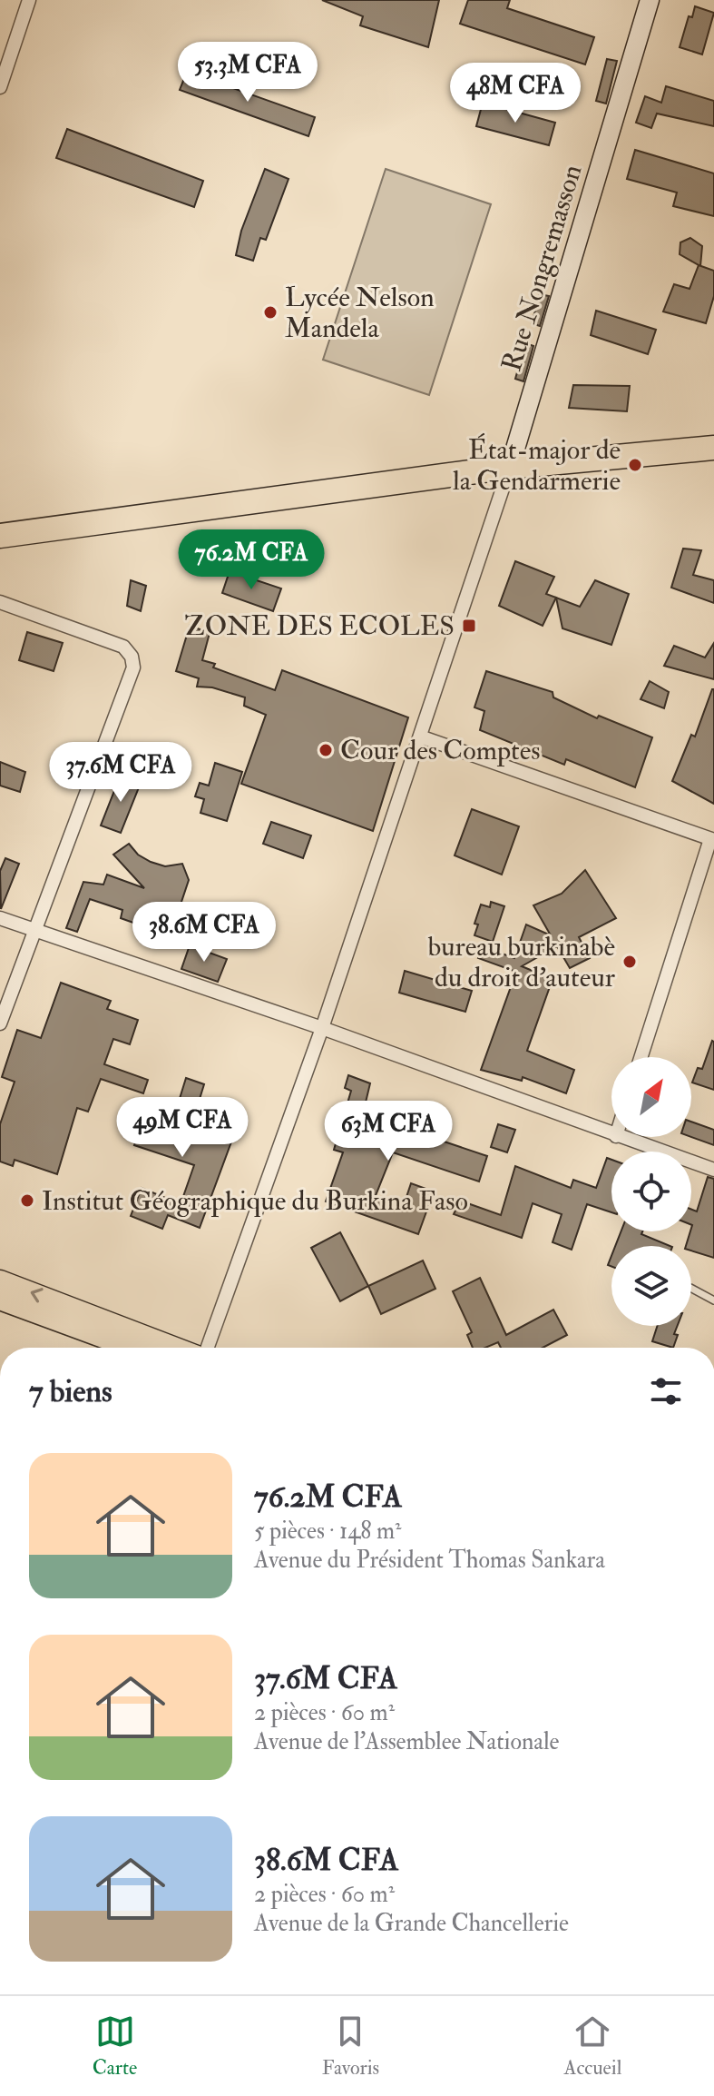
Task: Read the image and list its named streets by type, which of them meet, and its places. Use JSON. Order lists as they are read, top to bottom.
{
  "streets": {
    "street": ["Rue Nongremasson"]
  },
  "places": {
    "other": [
      "Lycée Nelson Mandela",
      "État-major de la Gendarmerie",
      "Cour des Comptes",
      "bureau burkinabè du droit d'auteur",
      "Institut Géographique du Burkina Faso"
    ],
    "transit": ["ZONE DES ECOLES"]
  },
  "north": "top right",
  "page": {
    "price": [
      "53.3M CFA",
      "48M CFA",
      "76.2M CFA",
      "37.6M CFA",
      "38.6M CFA",
      "49M CFA",
      "63M CFA"
    ],
    "heading": "7 biens",
    "list": [
      {
        "name": "76.2M CFA",
        "note": "5 pièces · 148 m² · Avenue du Président Thomas Sankara"
      },
      {
        "name": "37.6M CFA",
        "note": "2 pièces · 60 m² · Avenue de l'Assemblee Nationale"
      },
      {
        "name": "38.6M CFA",
        "note": "2 pièces · 60 m² · Avenue de la Grande Chancellerie"
      }
    ],
    "tabs": ["Carte", "Favoris", "Accueil"]
  }
}
